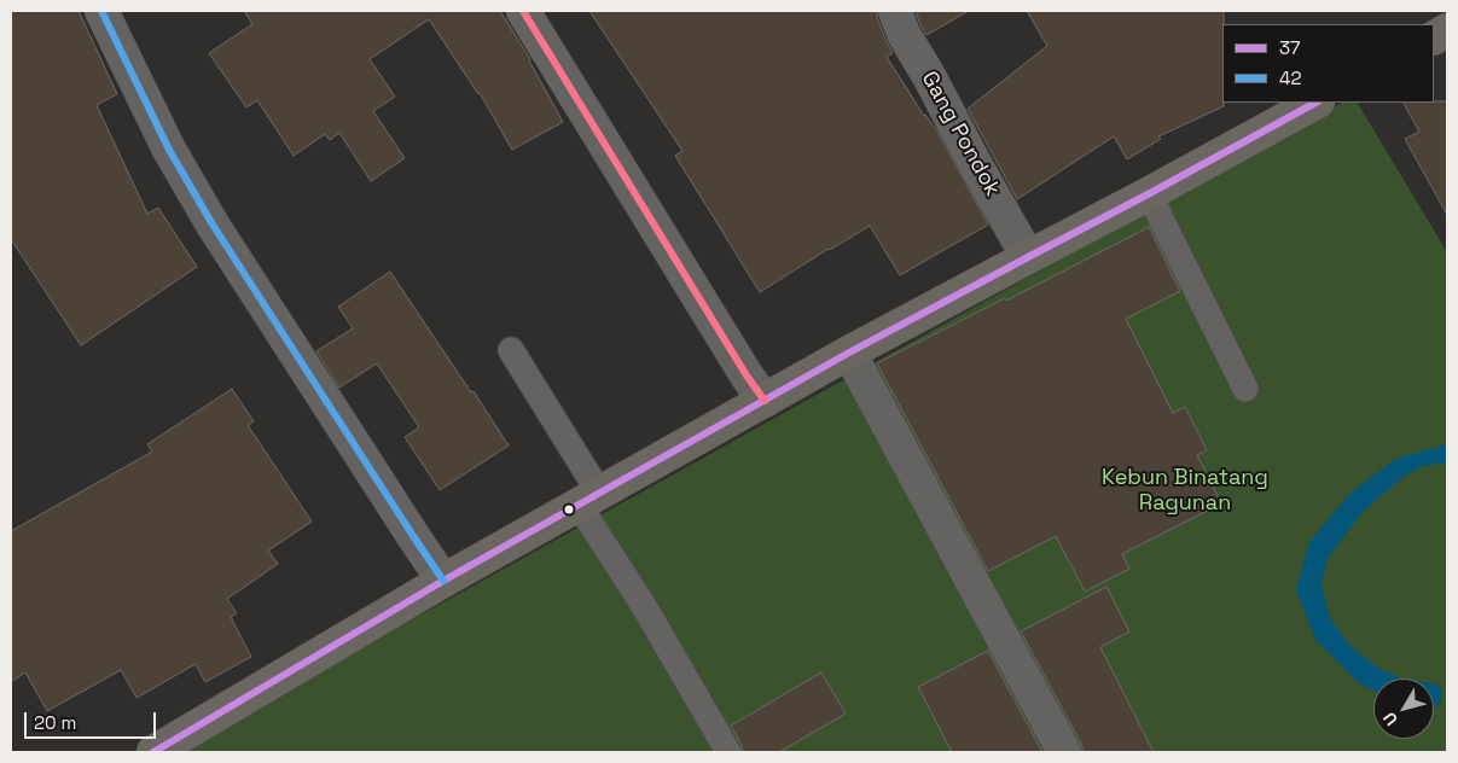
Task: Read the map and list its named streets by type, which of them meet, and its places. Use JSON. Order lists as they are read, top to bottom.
{
  "streets": {
    "street": ["Gang Pondok"]
  },
  "parks": ["Kebun Binatang Ragunan"],
  "lines": ["transit line 42", "transit line 37"],
  "legend": ["37", "42"],
  "scale_bar": "20 m",
  "north": "bottom left"
}
